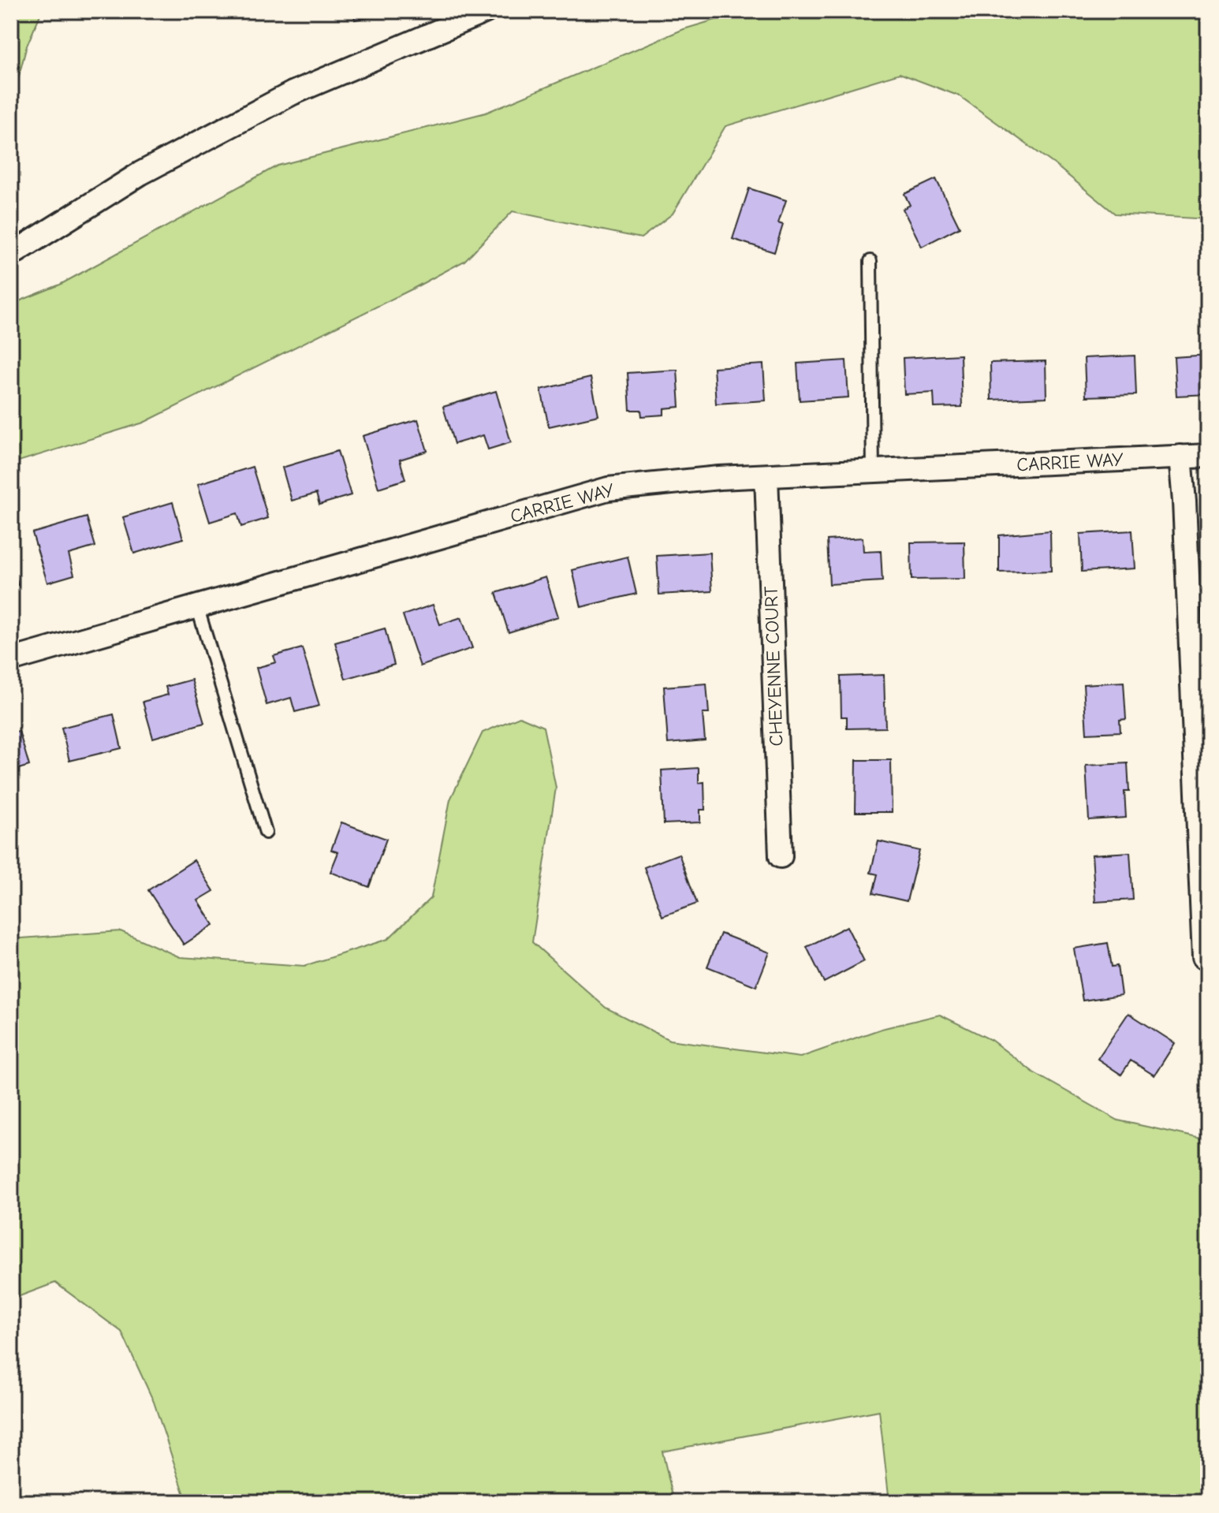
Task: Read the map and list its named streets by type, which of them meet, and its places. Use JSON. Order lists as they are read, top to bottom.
{
  "streets": {
    "street": ["CARRIE WAY", "CHEYENNE COURT"]
  },
  "crossings": [
    ["CARRIE WAY", "CHEYENNE COURT"]
  ]
}
